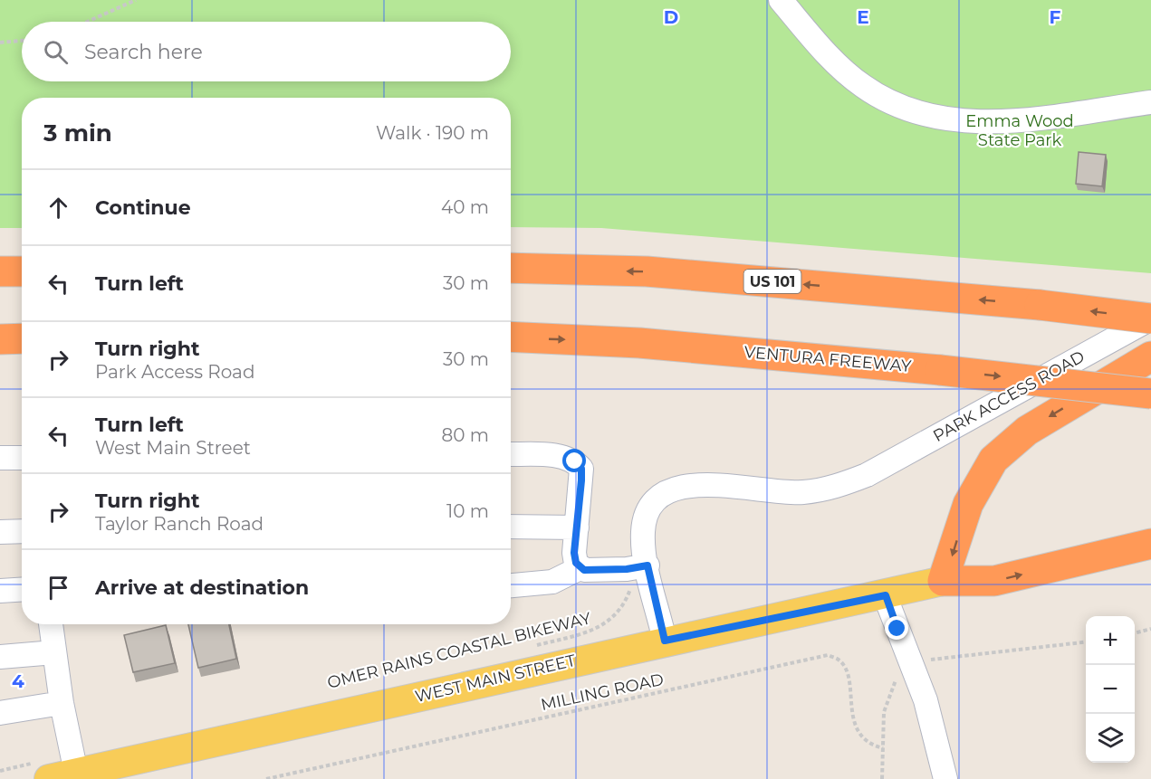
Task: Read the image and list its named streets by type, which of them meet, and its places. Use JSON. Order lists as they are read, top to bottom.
{
  "streets": {
    "highway": ["US 101", "VENTURA FREEWAY"],
    "main road": ["WEST MAIN STREET"],
    "street": ["PARK ACCESS ROAD"],
    "path": ["OMER RAINS COASTAL BIKEWAY", "MILLING ROAD"]
  },
  "crossings": [
    ["US 101", "PARK ACCESS ROAD"],
    ["PARK ACCESS ROAD", "OMER RAINS COASTAL BIKEWAY"],
    ["PARK ACCESS ROAD", "WEST MAIN STREET"]
  ],
  "parks": ["Emma Wood State Park"],
  "page": {
    "search": "Search here",
    "heading": ["3 min", "Walk · 190 m"],
    "list": [
      ["Continue", "40 m"],
      ["Turn left", "30 m"],
      ["Turn right", "Park Access Road", "30 m"],
      ["Turn left", "West Main Street", "80 m"],
      ["Turn right", "Taylor Ranch Road", "10 m"],
      "Arrive at destination"
    ],
    "map_buttons": ["+", "−"]
  },
  "grid": {
    "columns": ["D", "E", "F"],
    "rows": ["4"]
  }
}
